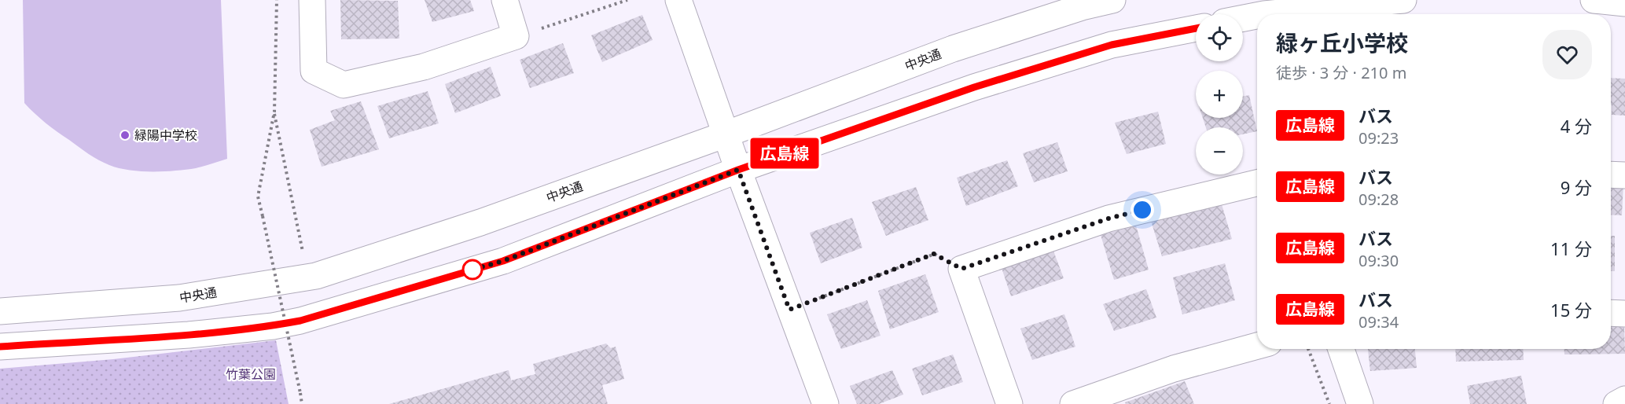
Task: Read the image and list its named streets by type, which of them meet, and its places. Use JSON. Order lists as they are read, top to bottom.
{
  "streets": {
    "street": ["中央通"]
  },
  "parks": ["竹葉公園"],
  "places": ["緑陽中学校"],
  "lines": ["bus line 広島線"],
  "page": {
    "on_map": "広島線",
    "map_buttons": ["+", "−"],
    "heading": ["緑ヶ丘小学校", "徒歩 · 3 分 · 210 m"],
    "list": [
      {
        "mark": "広島線",
        "name": "バス",
        "note": "09:23",
        "value": "4 分"
      },
      {
        "mark": "広島線",
        "name": "バス",
        "note": "09:28",
        "value": "9 分"
      },
      {
        "mark": "広島線",
        "name": "バス",
        "note": "09:30",
        "value": "11 分"
      },
      {
        "mark": "広島線",
        "name": "バス",
        "note": "09:34",
        "value": "15 分"
      }
    ]
  }
}
